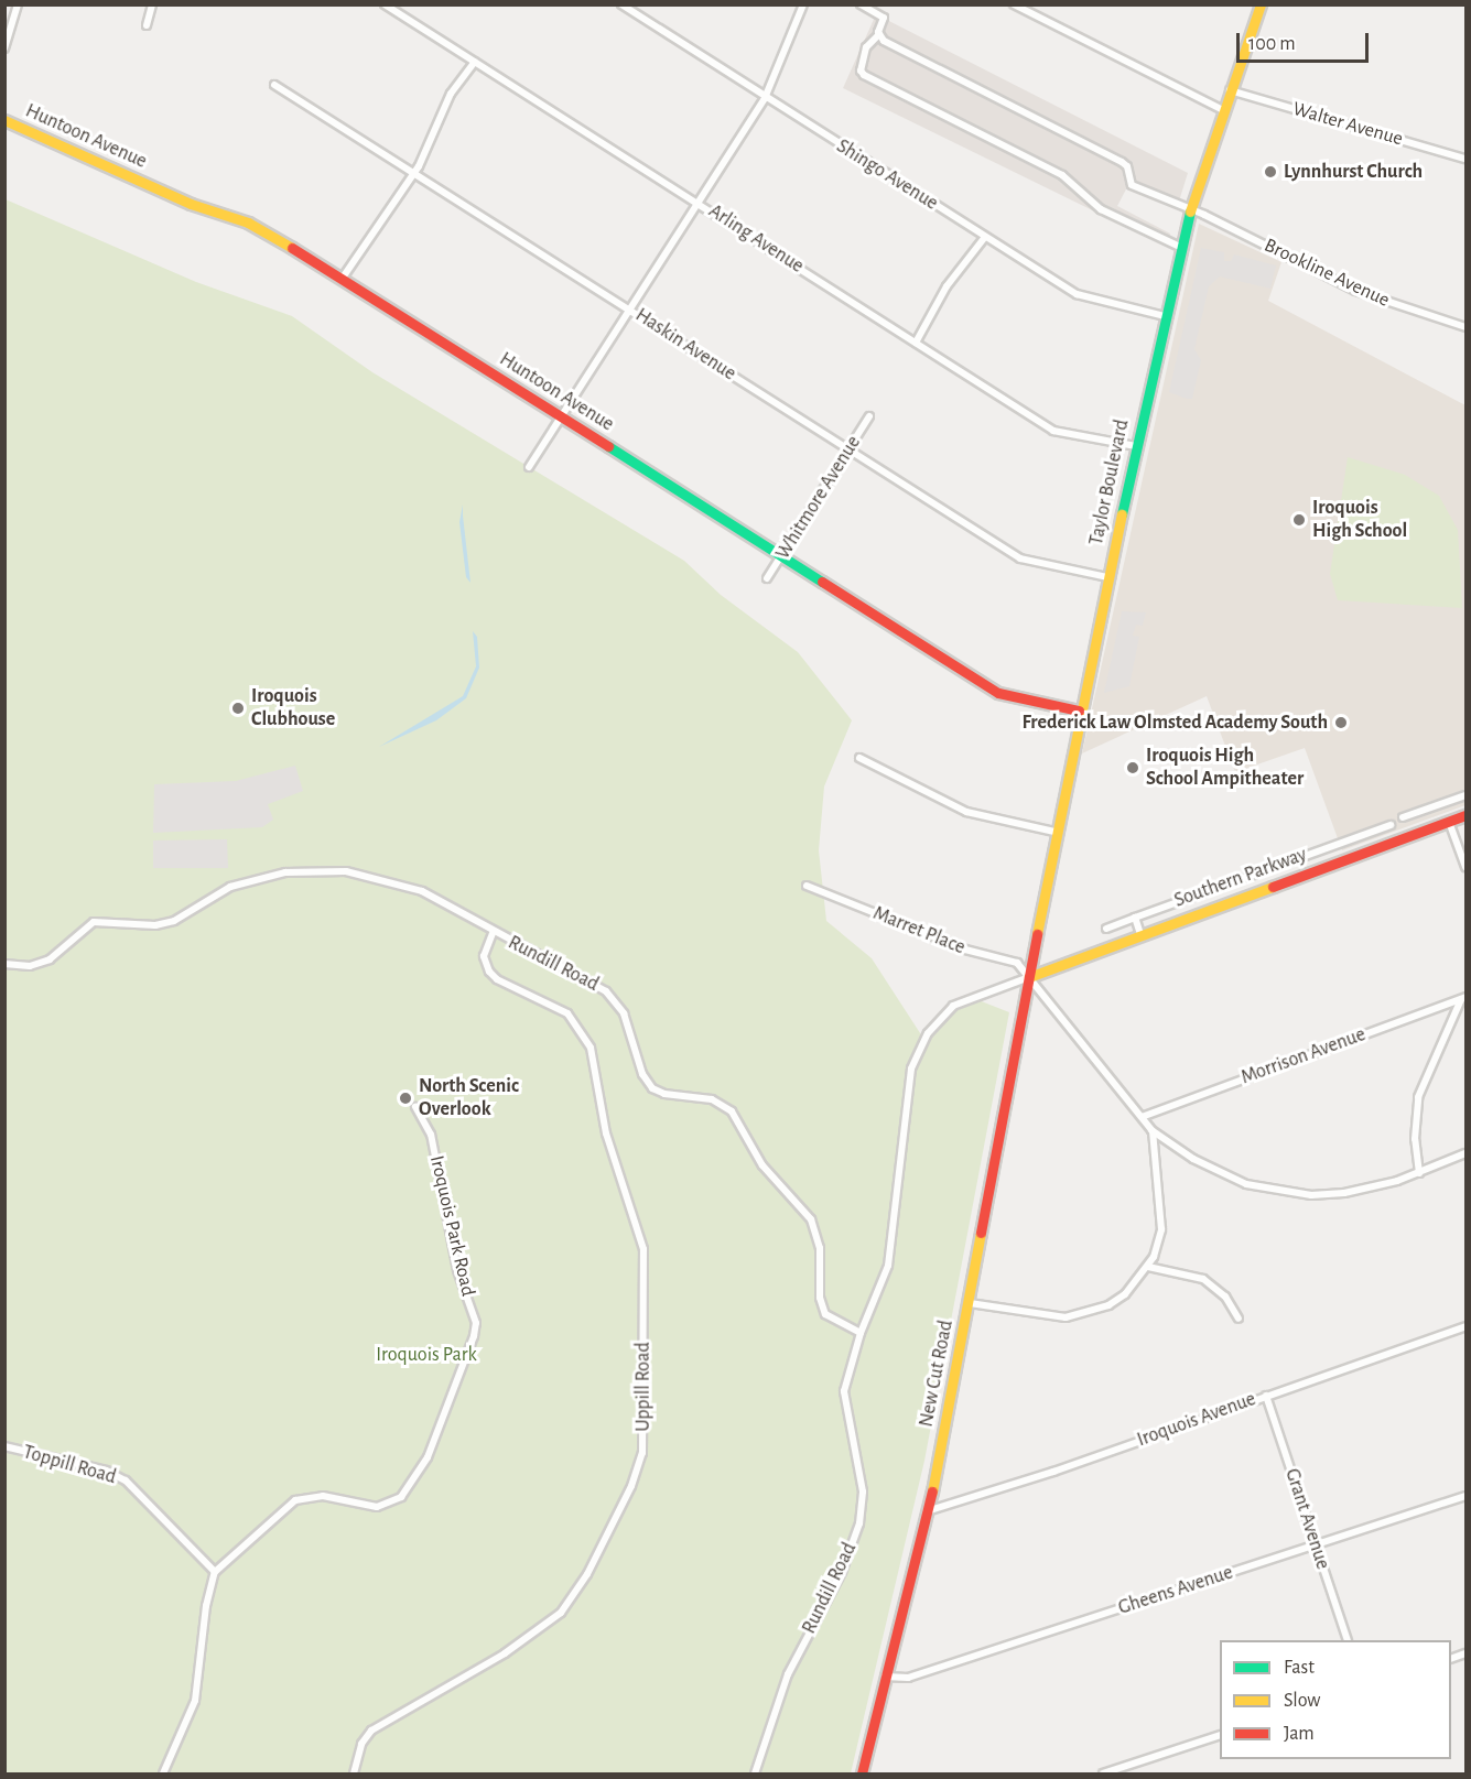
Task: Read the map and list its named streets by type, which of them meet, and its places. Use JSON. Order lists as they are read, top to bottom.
{
  "streets": {
    "main road": [
      "Huntoon Avenue",
      "Taylor Boulevard",
      "Southern Parkway",
      "New Cut Road"
    ],
    "street": [
      "Walter Avenue",
      "Shingo Avenue",
      "Arling Avenue",
      "Brookline Avenue",
      "Haskin Avenue",
      "Whitmore Avenue",
      "Marret Place",
      "Rundill Road",
      "Morrison Avenue",
      "Iroquois Park Road",
      "Uppill Road",
      "Iroquois Avenue",
      "Toppill Road",
      "Grant Avenue",
      "Gheens Avenue"
    ]
  },
  "crossings": [
    ["Walter Avenue", "Taylor Boulevard"],
    ["Huntoon Avenue", "Taylor Boulevard"],
    ["Huntoon Avenue", "Whitmore Avenue"],
    ["Shingo Avenue", "Taylor Boulevard"],
    ["Arling Avenue", "Taylor Boulevard"],
    ["Brookline Avenue", "Taylor Boulevard"],
    ["Haskin Avenue", "Taylor Boulevard"],
    ["Haskin Avenue", "Whitmore Avenue"],
    ["Taylor Boulevard", "Southern Parkway"],
    ["Taylor Boulevard", "Marret Place"],
    ["Taylor Boulevard", "New Cut Road"],
    ["Southern Parkway", "Marret Place"],
    ["Southern Parkway", "New Cut Road"],
    ["Marret Place", "New Cut Road"],
    ["Rundill Road", "Uppill Road"],
    ["Iroquois Park Road", "Toppill Road"],
    ["New Cut Road", "Iroquois Avenue"],
    ["New Cut Road", "Gheens Avenue"],
    ["Iroquois Avenue", "Grant Avenue"],
    ["Grant Avenue", "Gheens Avenue"]
  ],
  "parks": ["Iroquois Park"],
  "places": [
    "Lynnhurst Church",
    "Iroquois High School",
    "Iroquois Clubhouse",
    "Frederick Law Olmsted Academy South",
    "Iroquois High School Ampitheater",
    "North Scenic Overlook"
  ],
  "legend": ["Fast", "Slow", "Jam"],
  "scale_bar": "100 m"
}
